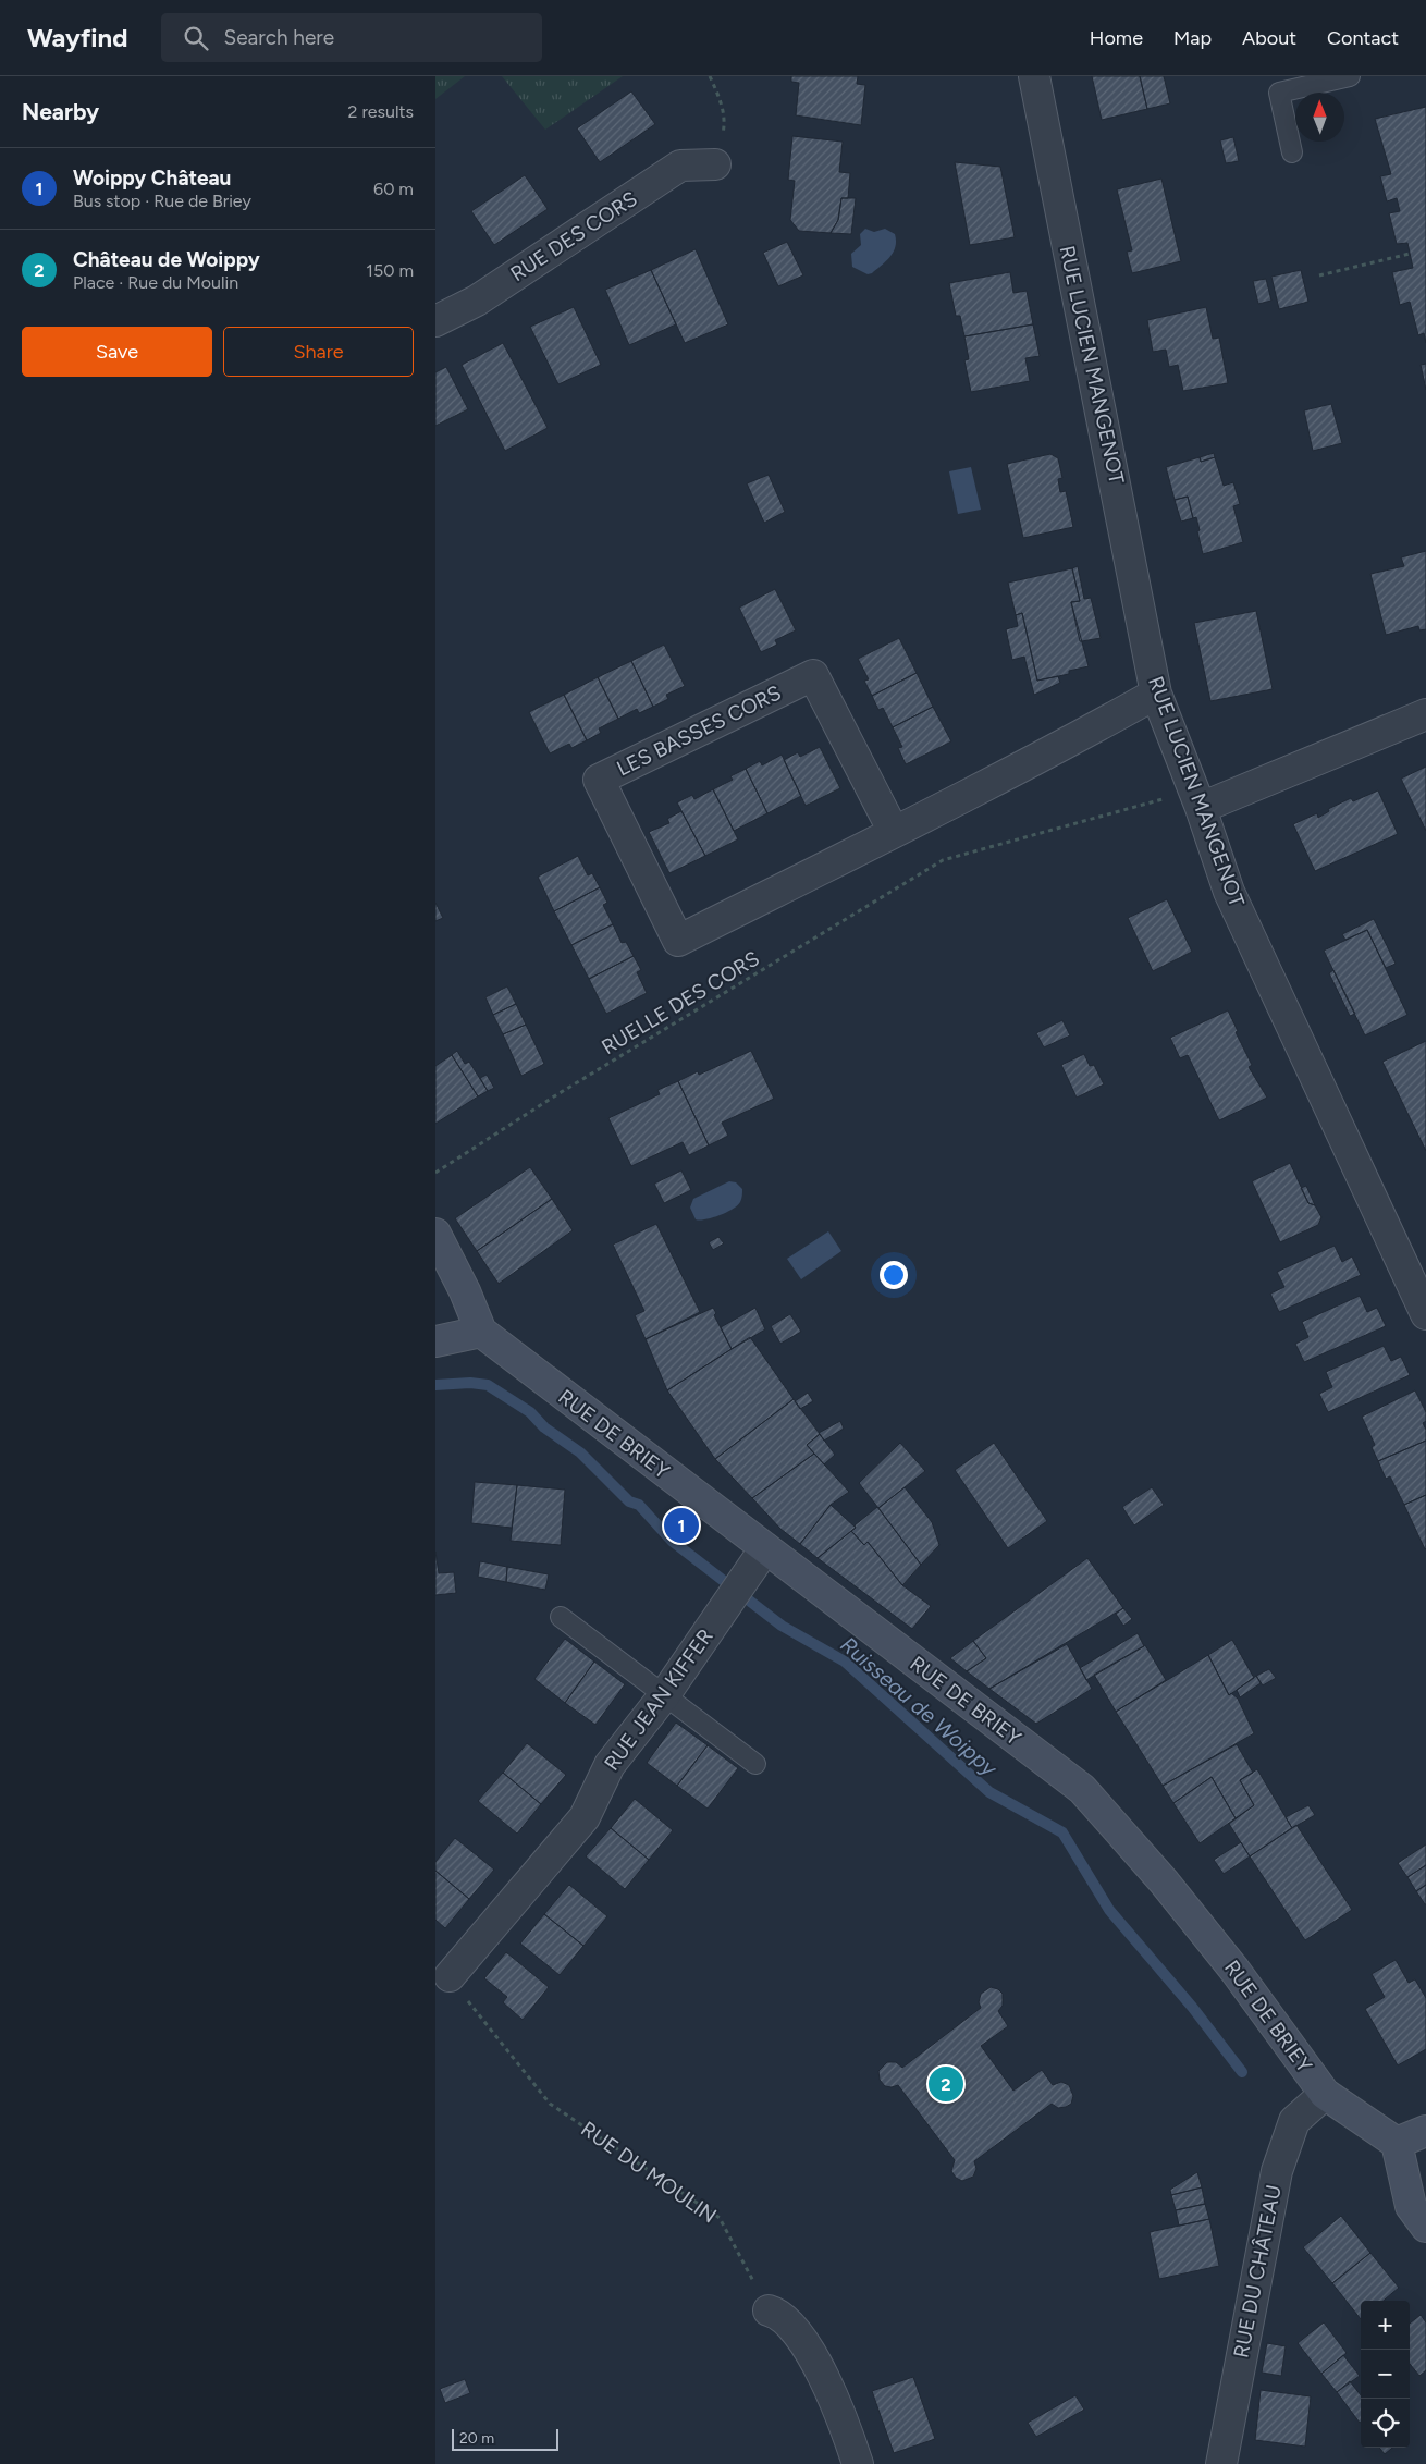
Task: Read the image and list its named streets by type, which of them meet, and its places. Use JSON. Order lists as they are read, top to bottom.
{
  "streets": {
    "street": [
      "RUE DES CORS",
      "RUE LUCIEN MANGENOT",
      "LES BASSES CORS",
      "RUE DE BRIEY",
      "RUE JEAN KIFFER",
      "RUE DU CHÂTEAU"
    ],
    "path": ["RUELLE DES CORS", "RUE DU MOULIN"]
  },
  "crossings": [
    ["RUE LUCIEN MANGENOT", "LES BASSES CORS"],
    ["RUE LUCIEN MANGENOT", "RUELLE DES CORS"],
    ["RUE DE BRIEY", "RUE JEAN KIFFER"],
    ["RUE DE BRIEY", "RUE DU CHÂTEAU"],
    ["RUE JEAN KIFFER", "RUE DU MOULIN"]
  ],
  "water": ["Ruisseau de Woippy"],
  "scale_bar": "20 m",
  "north": "top",
  "page": {
    "header": "Wayfind",
    "search": "Search here",
    "nav": [
      "Home",
      "Map",
      "About",
      "Contact"
    ],
    "heading": ["Nearby", "2 results"],
    "list": [
      {
        "mark": "1",
        "name": "Woippy Château",
        "note": "Bus stop · Rue de Briey",
        "value": "60 m"
      },
      {
        "mark": "2",
        "name": "Château de Woippy",
        "note": "Place · Rue du Moulin",
        "value": "150 m"
      }
    ],
    "buttons": ["Save", "Share"],
    "pins": ["1", "2"],
    "map_buttons": ["+", "−"],
    "scale": "20 m"
  }
}
